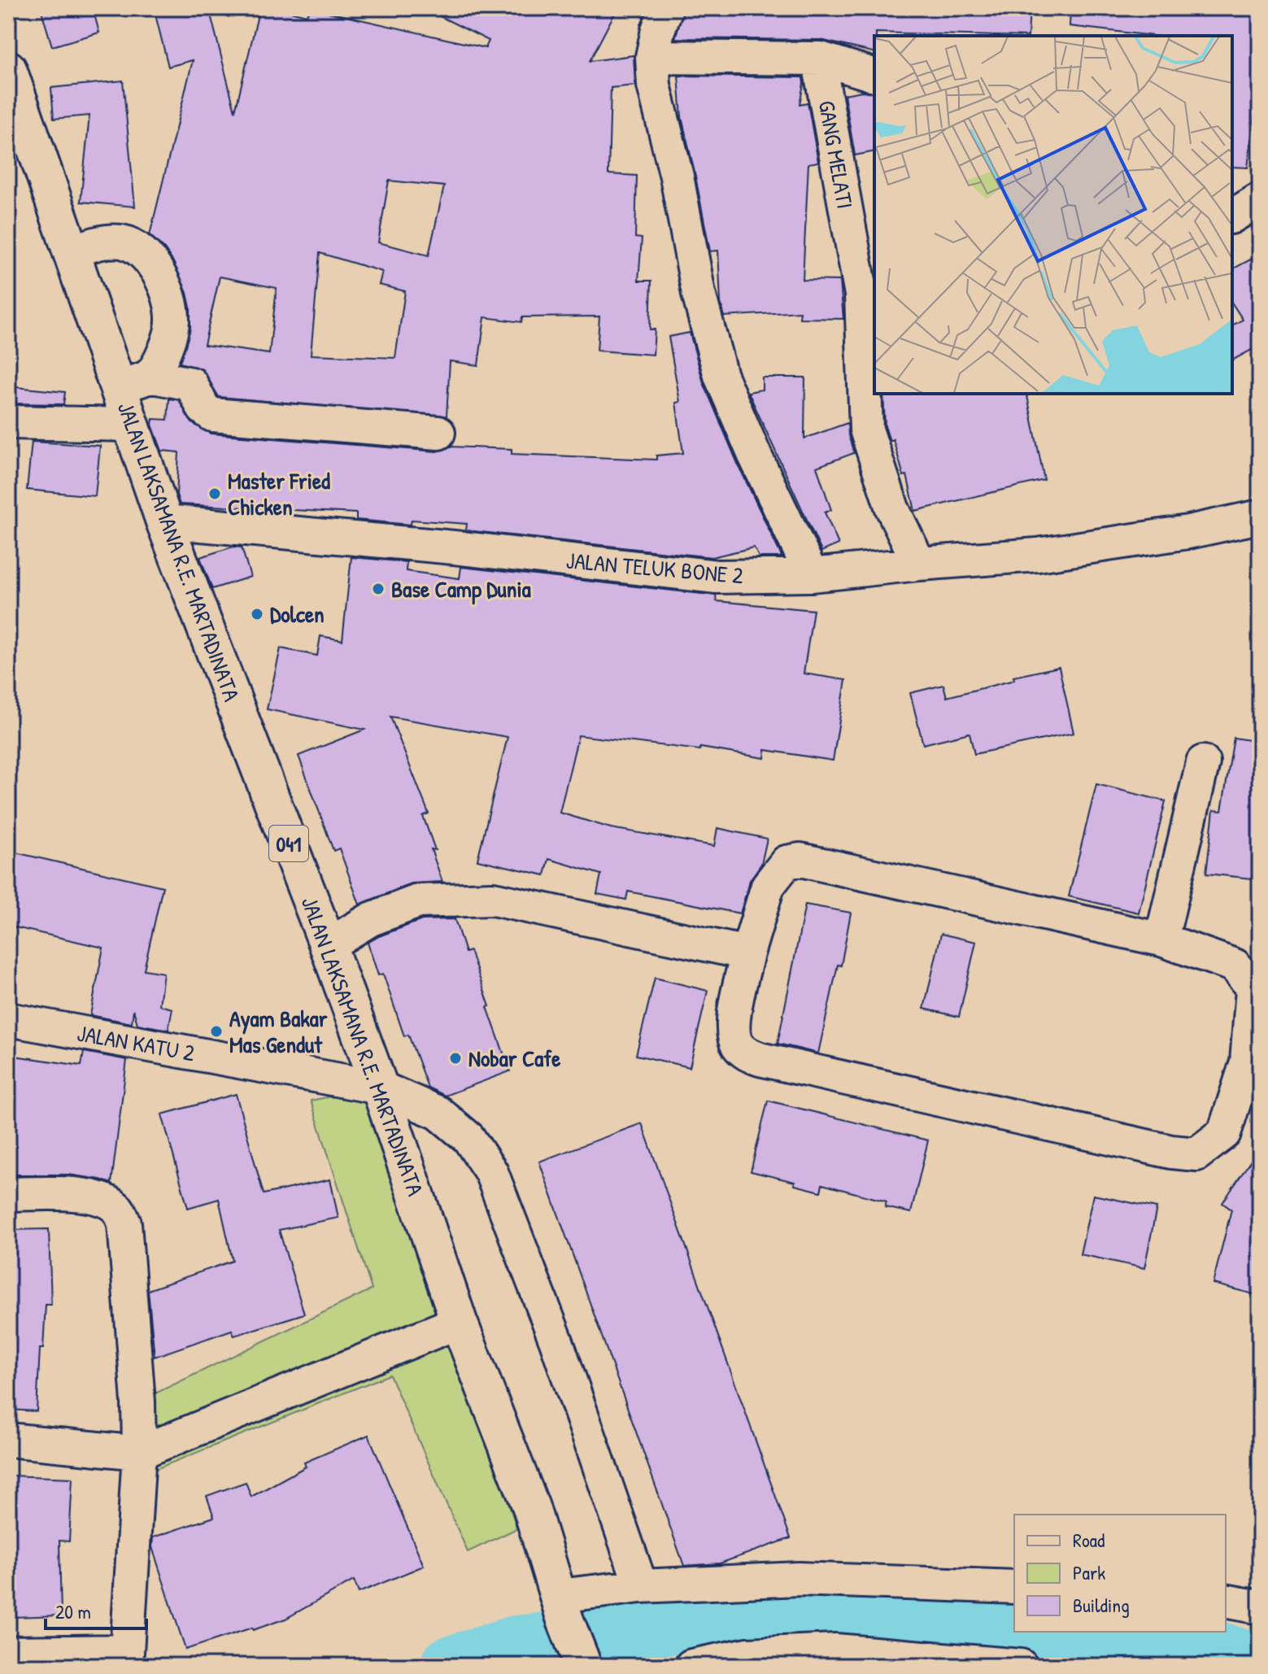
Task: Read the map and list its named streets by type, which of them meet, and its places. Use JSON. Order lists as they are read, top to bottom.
{
  "streets": {
    "main road": ["JALAN LAKSAMANA R.E. MARTADINATA", "041"],
    "street": ["GANG MELATI", "JALAN TELUK BONE 2", "JALAN KATU 2"]
  },
  "crossings": [
    ["GANG MELATI", "JALAN TELUK BONE 2"],
    ["JALAN LAKSAMANA R.E. MARTADINATA", "JALAN TELUK BONE 2"],
    ["JALAN LAKSAMANA R.E. MARTADINATA", "JALAN KATU 2"]
  ],
  "places": [
    "Master Fried Chicken",
    "Base Camp Dunia",
    "Dolcen",
    "Ayam Bakar Mas Gendut",
    "Nobar Cafe"
  ],
  "legend": ["Road", "Park", "Building"],
  "scale_bar": "20 m"
}
